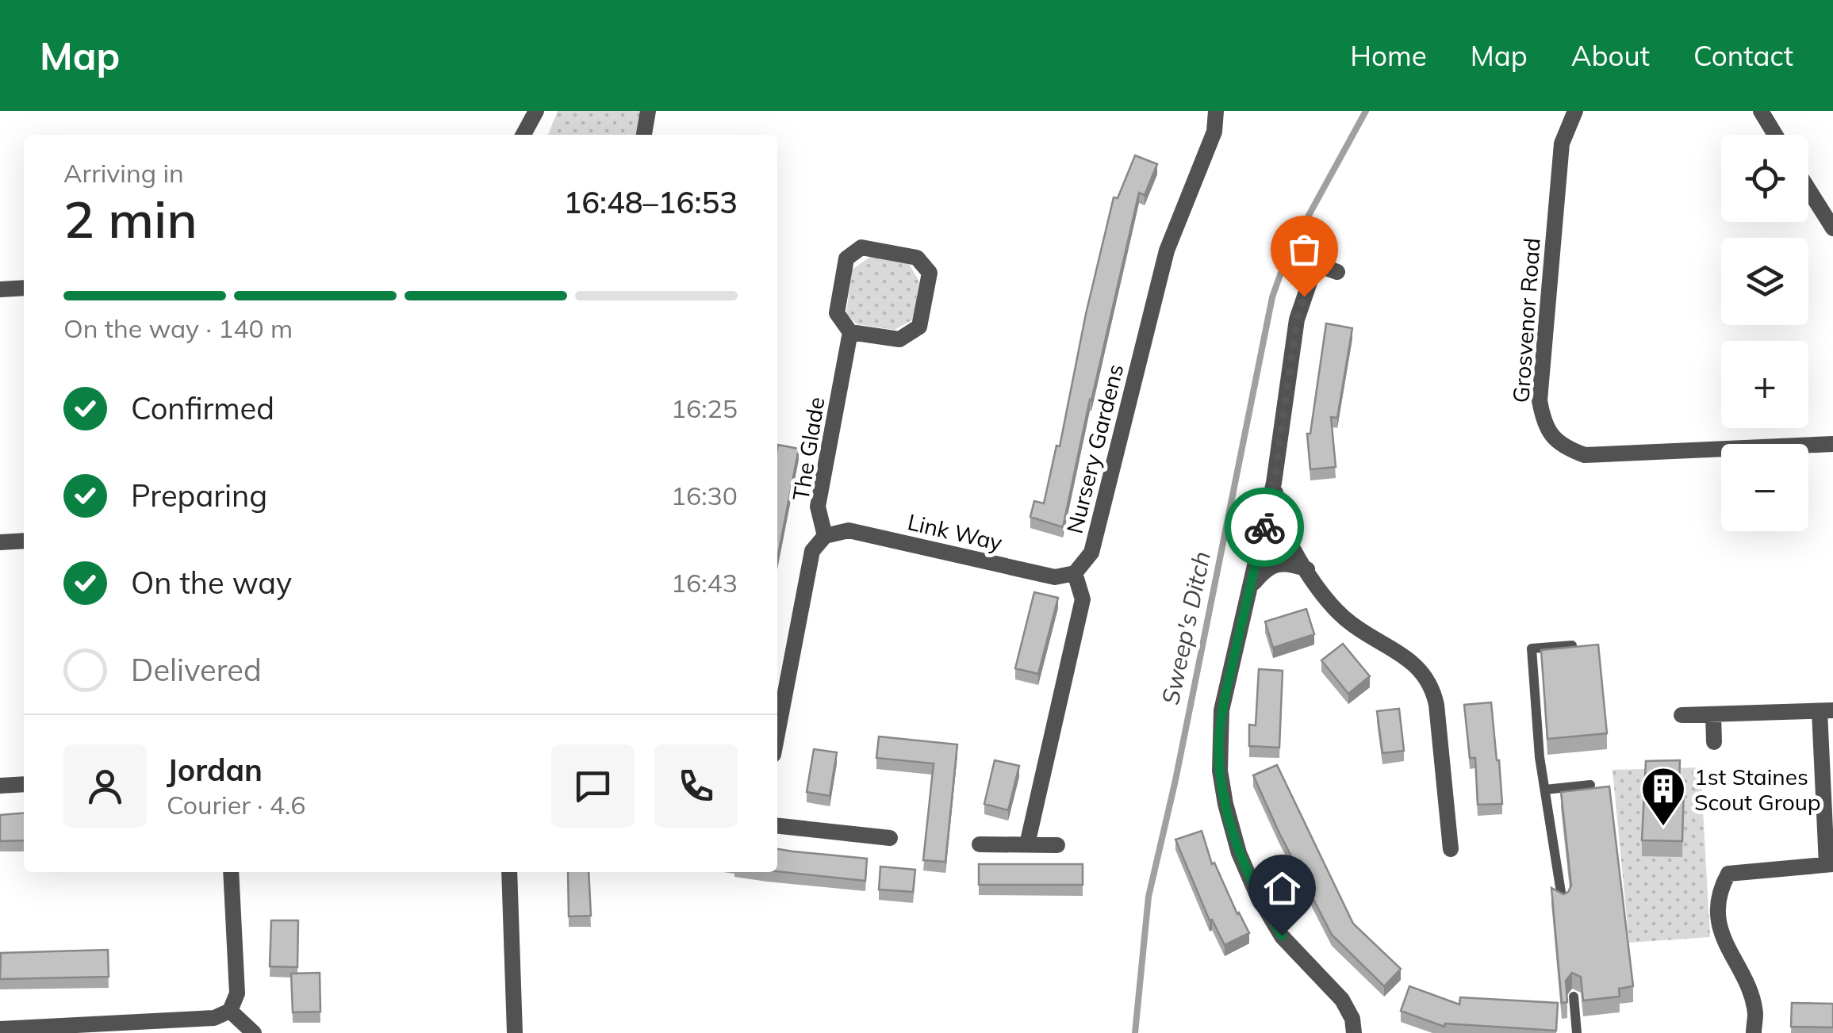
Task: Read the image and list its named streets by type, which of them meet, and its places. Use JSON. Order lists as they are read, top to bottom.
{
  "streets": {
    "street": [
      "Grosvenor Road",
      "The Glade",
      "Nursery Gardens",
      "Link Way"
    ]
  },
  "crossings": [
    ["The Glade", "Link Way"],
    ["Nursery Gardens", "Link Way"]
  ],
  "water": ["Sweep's Ditch"],
  "places": {
    "building": ["1st Staines Scout Group"]
  },
  "page": {
    "header": "Map",
    "nav": [
      "Home",
      "Map",
      "About",
      "Contact"
    ],
    "map_buttons": ["+", "−"],
    "heading": ["2 min", "Arriving in", "16:48–16:53"],
    "panel": ["Jordan", "Courier · 4.6"],
    "bar": "On the way · 140 m",
    "list": [
      ["Confirmed", "16:25"],
      ["Preparing", "16:30"],
      ["On the way", "16:43"],
      "Delivered"
    ]
  }
}
